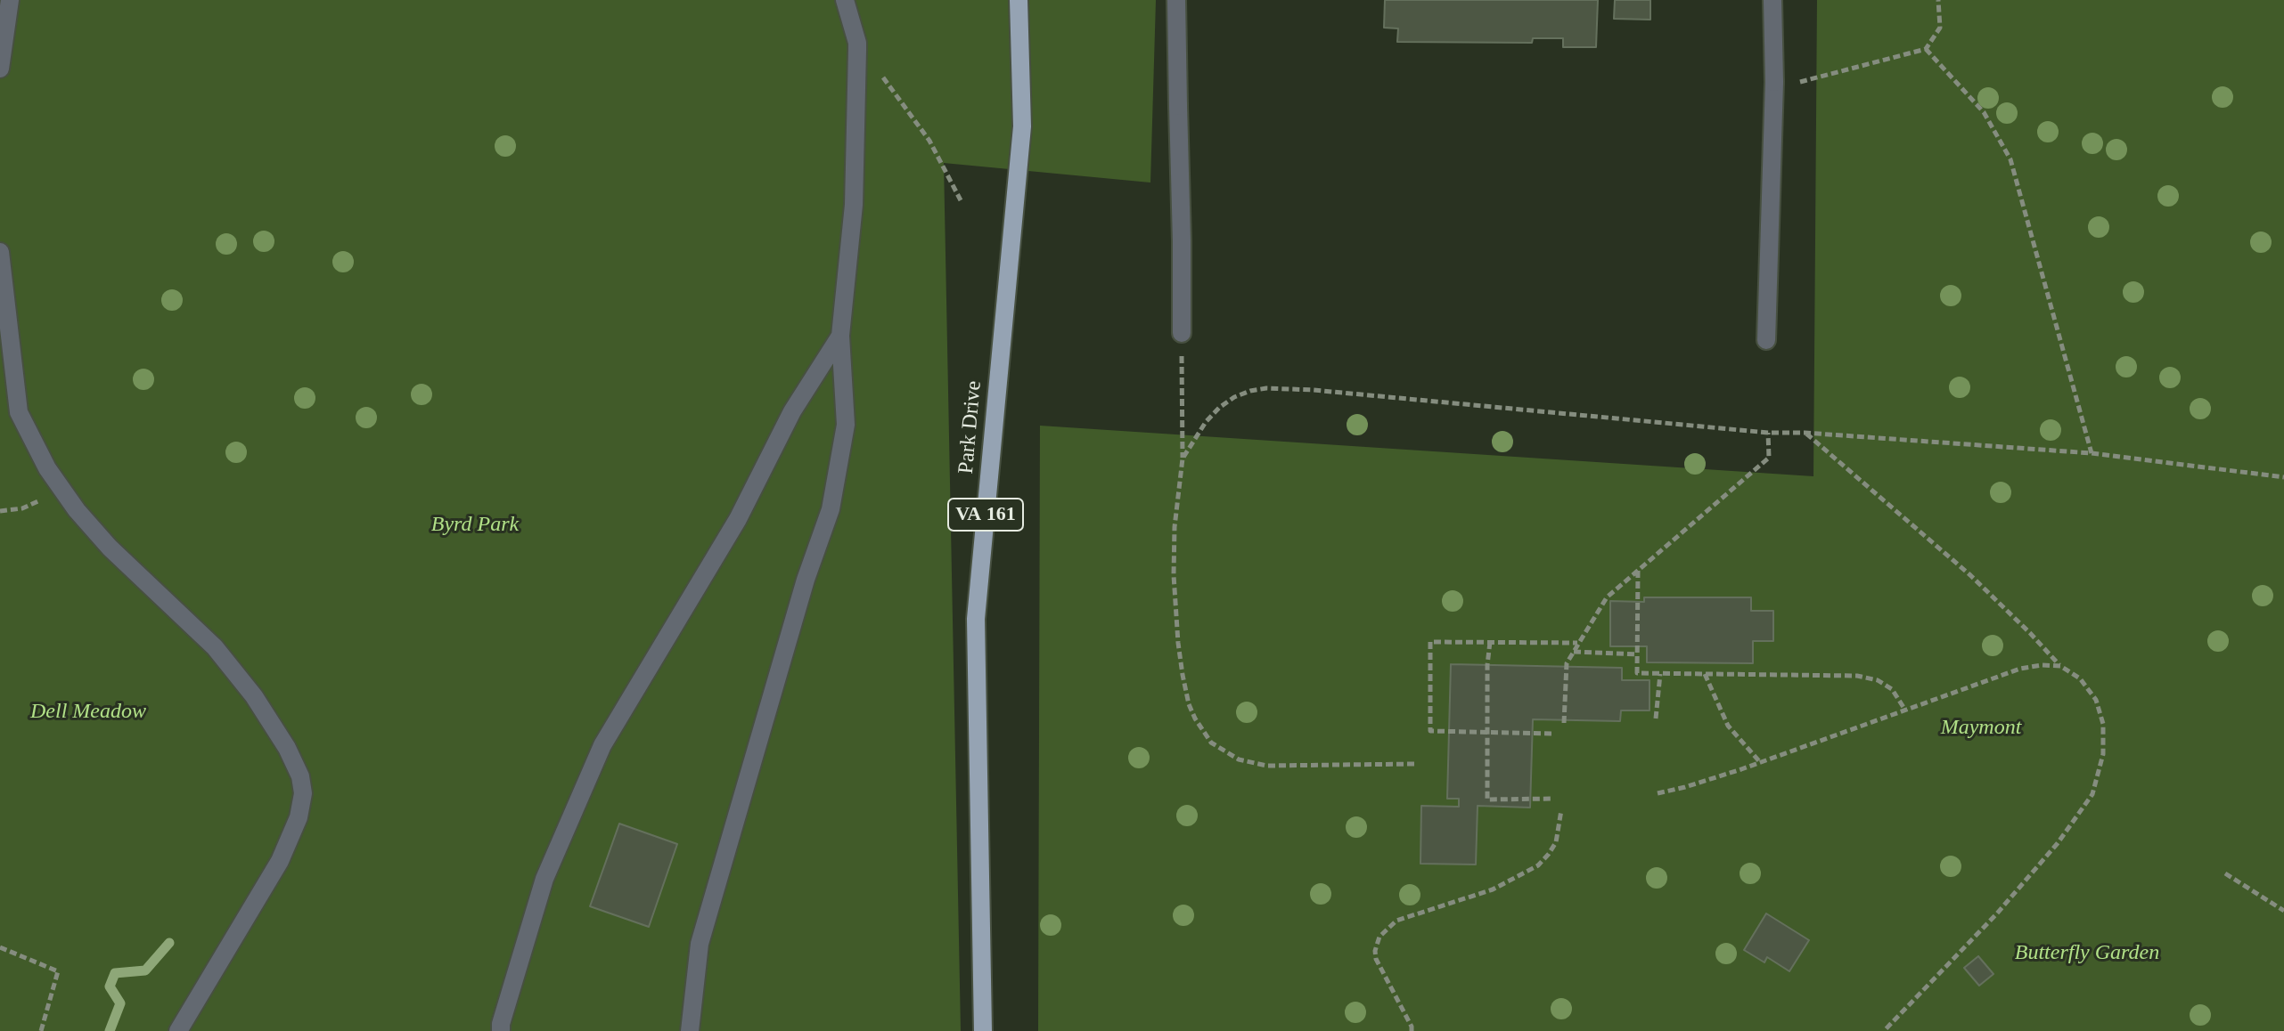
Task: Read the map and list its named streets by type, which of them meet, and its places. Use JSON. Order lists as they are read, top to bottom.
{
  "streets": {
    "main road": ["Park Drive", "VA 161"]
  },
  "parks": [
    "Byrd Park",
    "Dell Meadow",
    "Maymont",
    "Butterfly Garden"
  ]
}
